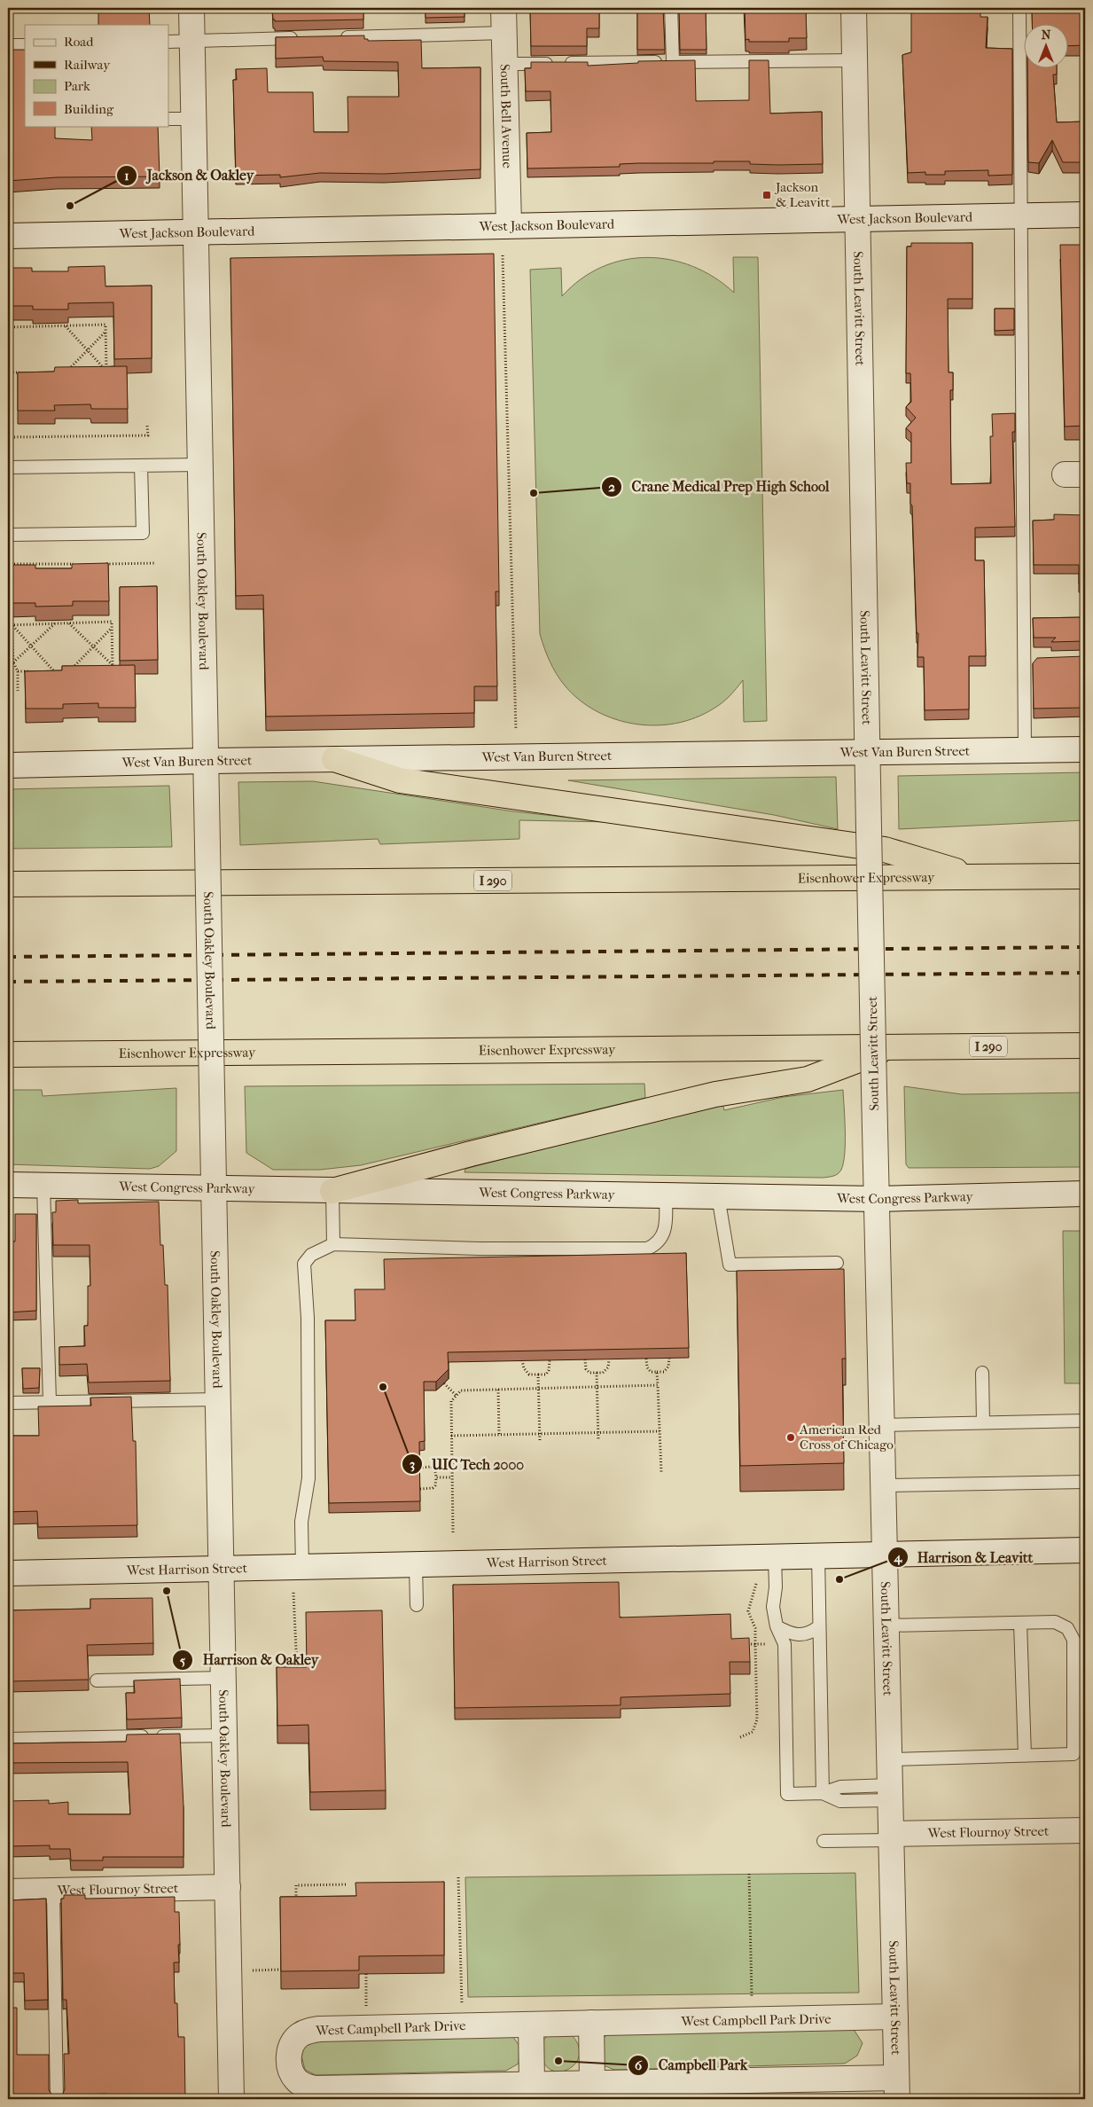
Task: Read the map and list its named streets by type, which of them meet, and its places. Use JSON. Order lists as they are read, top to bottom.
{
  "streets": {
    "highway": ["Eisenhower Expressway", "I 290"],
    "street": [
      "South Bell Avenue",
      "West Jackson Boulevard",
      "South Leavitt Street",
      "South Oakley Boulevard",
      "West Van Buren Street",
      "West Congress Parkway",
      "West Harrison Street",
      "West Flournoy Street",
      "West Campbell Park Drive"
    ]
  },
  "crossings": [
    ["South Bell Avenue", "West Jackson Boulevard"],
    ["West Jackson Boulevard", "South Leavitt Street"],
    ["West Jackson Boulevard", "South Oakley Boulevard"],
    ["South Leavitt Street", "West Van Buren Street"],
    ["South Leavitt Street", "West Congress Parkway"],
    ["South Leavitt Street", "West Harrison Street"],
    ["South Leavitt Street", "West Flournoy Street"],
    ["South Leavitt Street", "West Campbell Park Drive"],
    ["South Oakley Boulevard", "West Van Buren Street"],
    ["South Oakley Boulevard", "West Congress Parkway"],
    ["South Oakley Boulevard", "West Harrison Street"],
    ["South Oakley Boulevard", "West Flournoy Street"]
  ],
  "places": {
    "transit": ["Jackson & Leavitt"],
    "other": [
      "Jackson & Oakley",
      "Crane Medical Prep High School",
      "UIC Tech 2000",
      "American Red Cross of Chicago",
      "Harrison & Leavitt",
      "Harrison & Oakley",
      "Campbell Park"
    ]
  },
  "legend": [
    "Road",
    "Railway",
    "Park",
    "Building"
  ],
  "north": "top"
}
